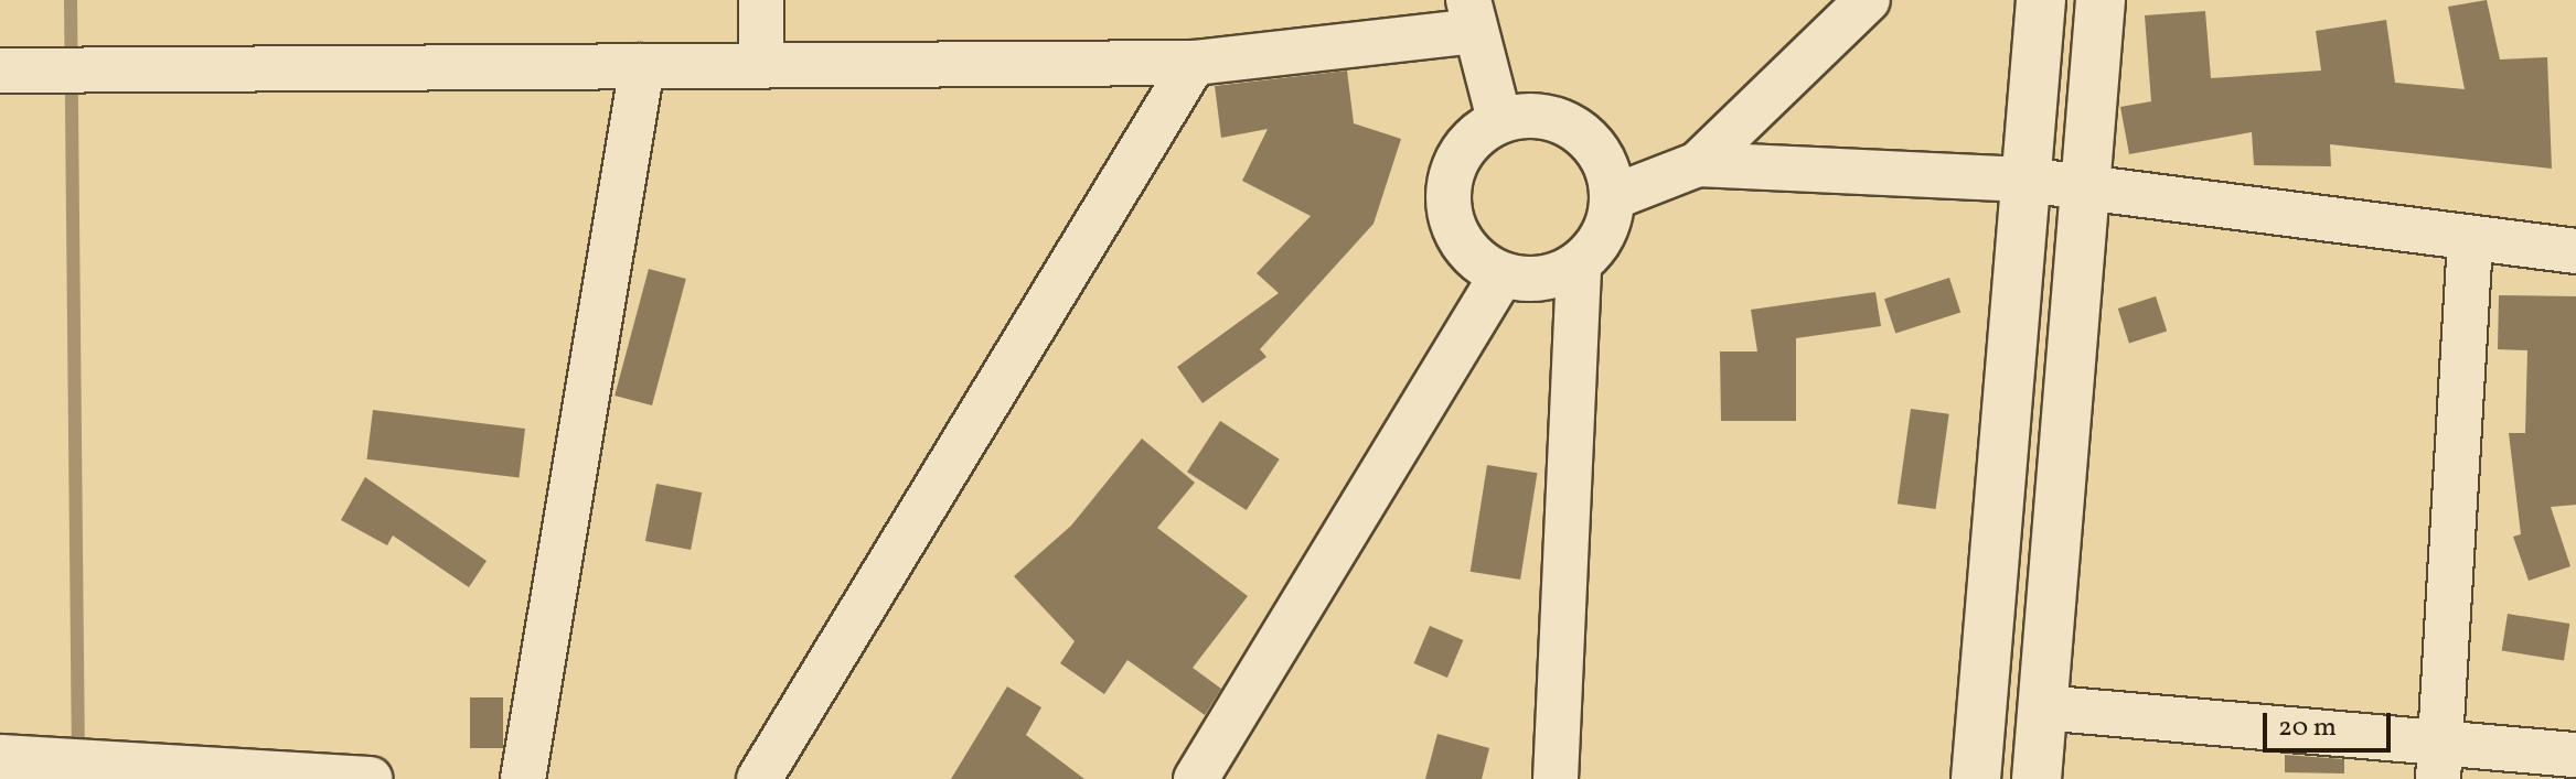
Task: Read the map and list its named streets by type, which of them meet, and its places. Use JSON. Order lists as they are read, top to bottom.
{
  "scale_bar": "20 m"
}
